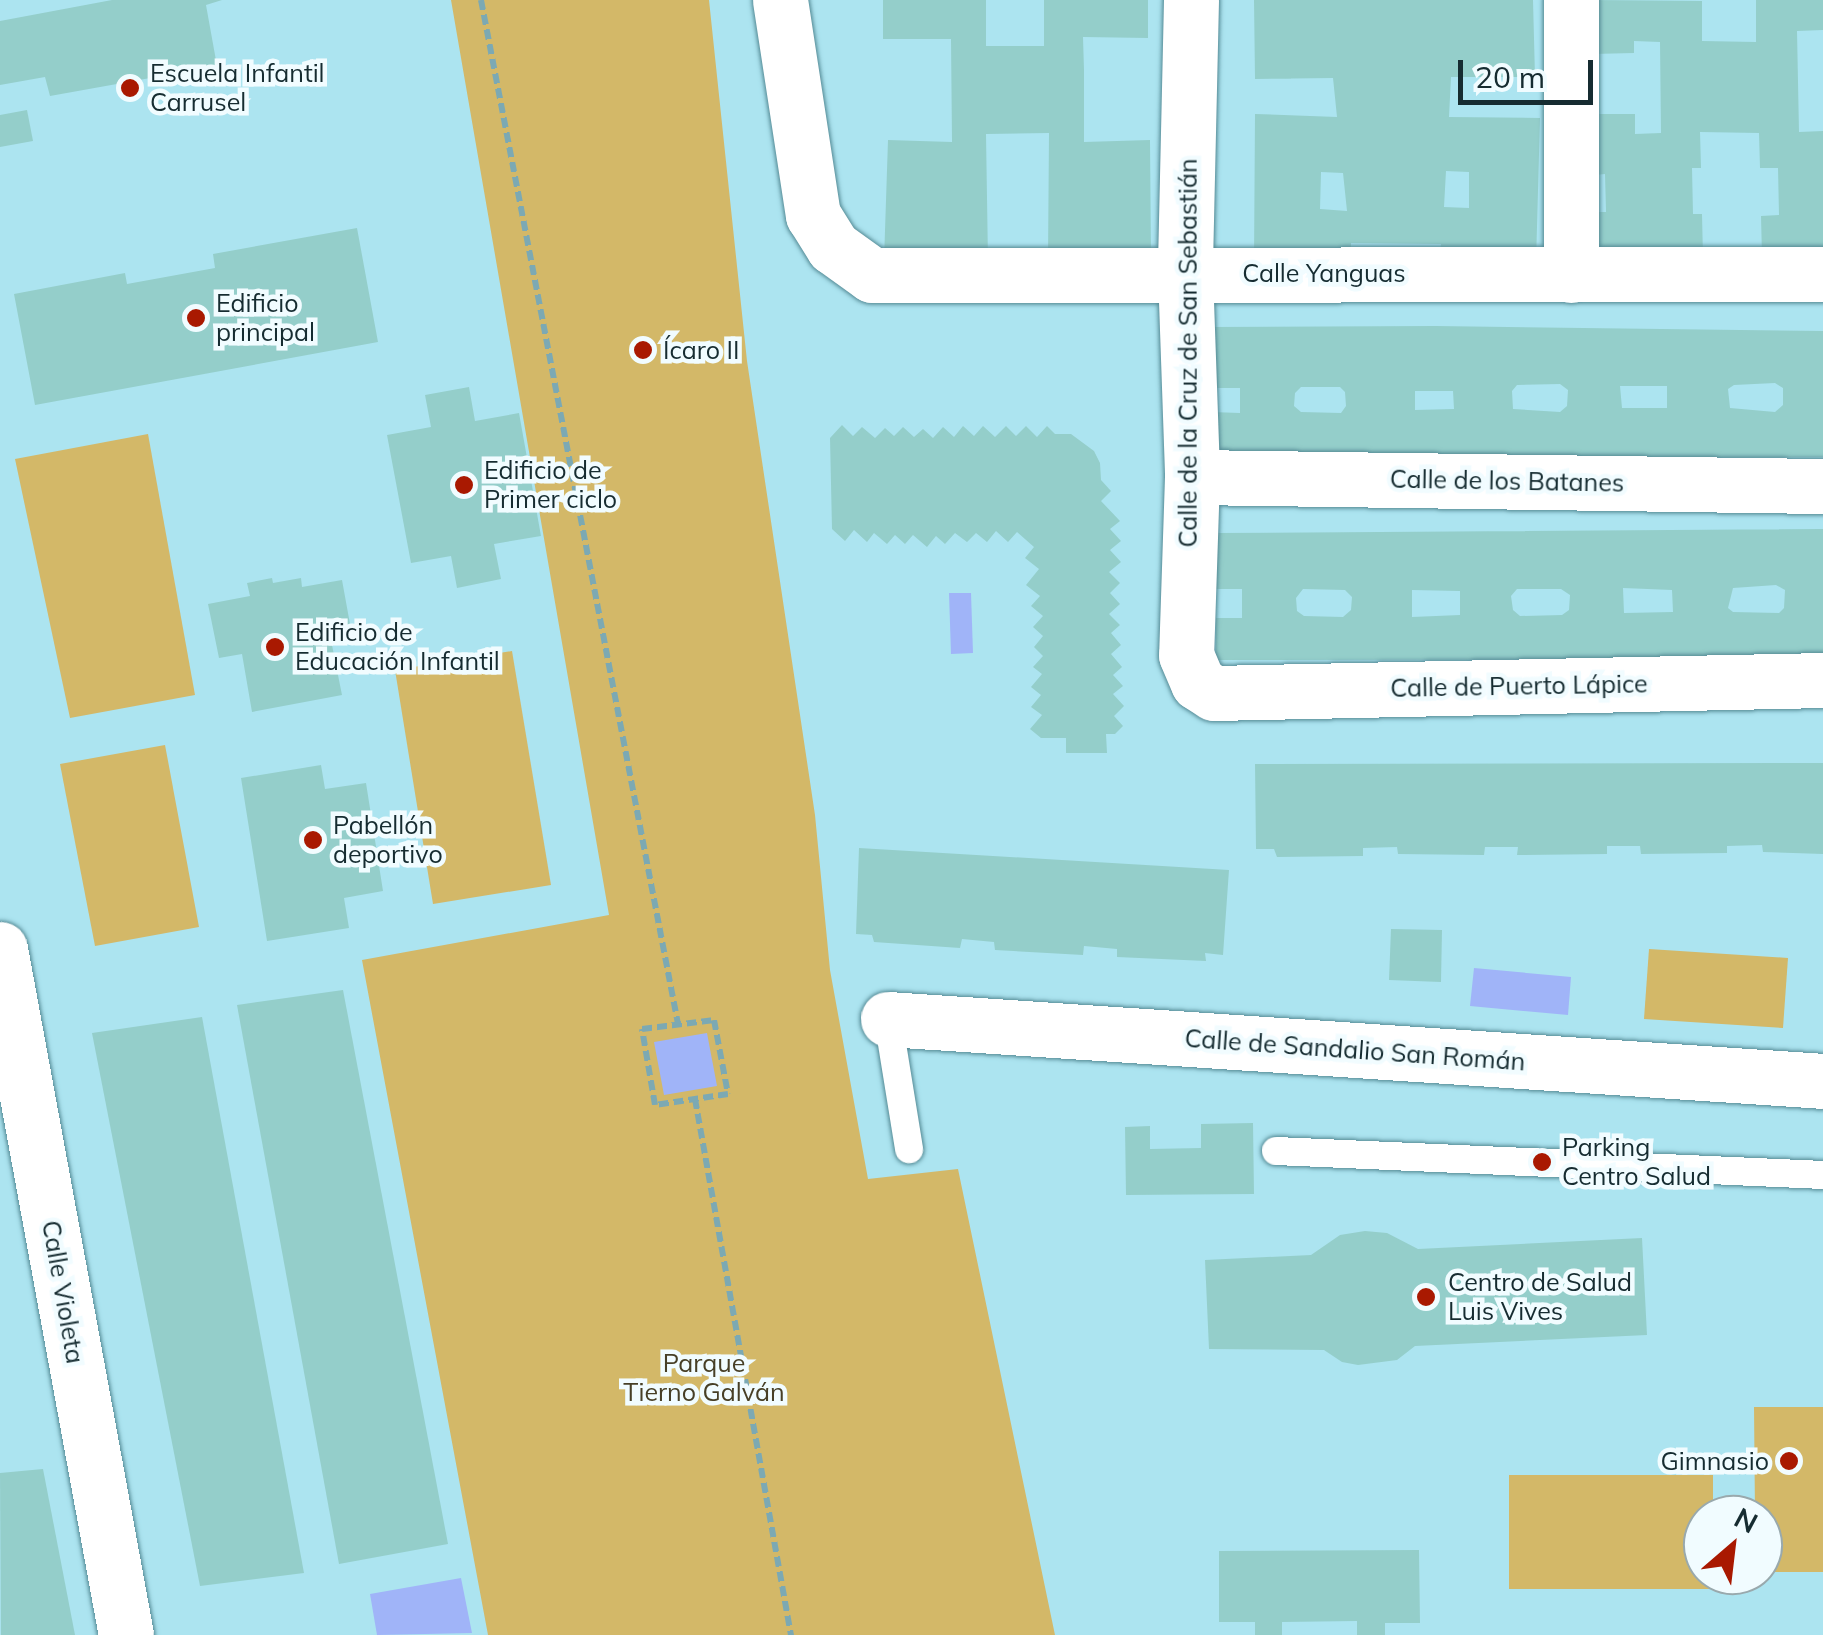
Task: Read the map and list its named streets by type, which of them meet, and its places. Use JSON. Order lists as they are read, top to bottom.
{
  "streets": {
    "street": [
      "Calle Yanguas",
      "Calle de la Cruz de San Sebastián",
      "Calle de los Batanes",
      "Calle de Puerto Lápice",
      "Calle de Sandalio San Román",
      "Calle Violeta"
    ]
  },
  "crossings": [
    ["Calle Yanguas", "Calle de la Cruz de San Sebastián"],
    ["Calle de la Cruz de San Sebastián", "Calle de los Batanes"],
    ["Calle de la Cruz de San Sebastián", "Calle de Puerto Lápice"]
  ],
  "parks": ["Parque Tierno Galván"],
  "places": [
    "Escuela Infantil Carrusel",
    "Edificio principal",
    "Ícaro II",
    "Edificio de Primer ciclo",
    "Edificio de Educación Infantil",
    "Pabellón deportivo",
    "Parking Centro Salud",
    "Centro de Salud Luis Vives",
    "Gimnasio"
  ],
  "scale_bar": "20 m",
  "north": "top right"
}
